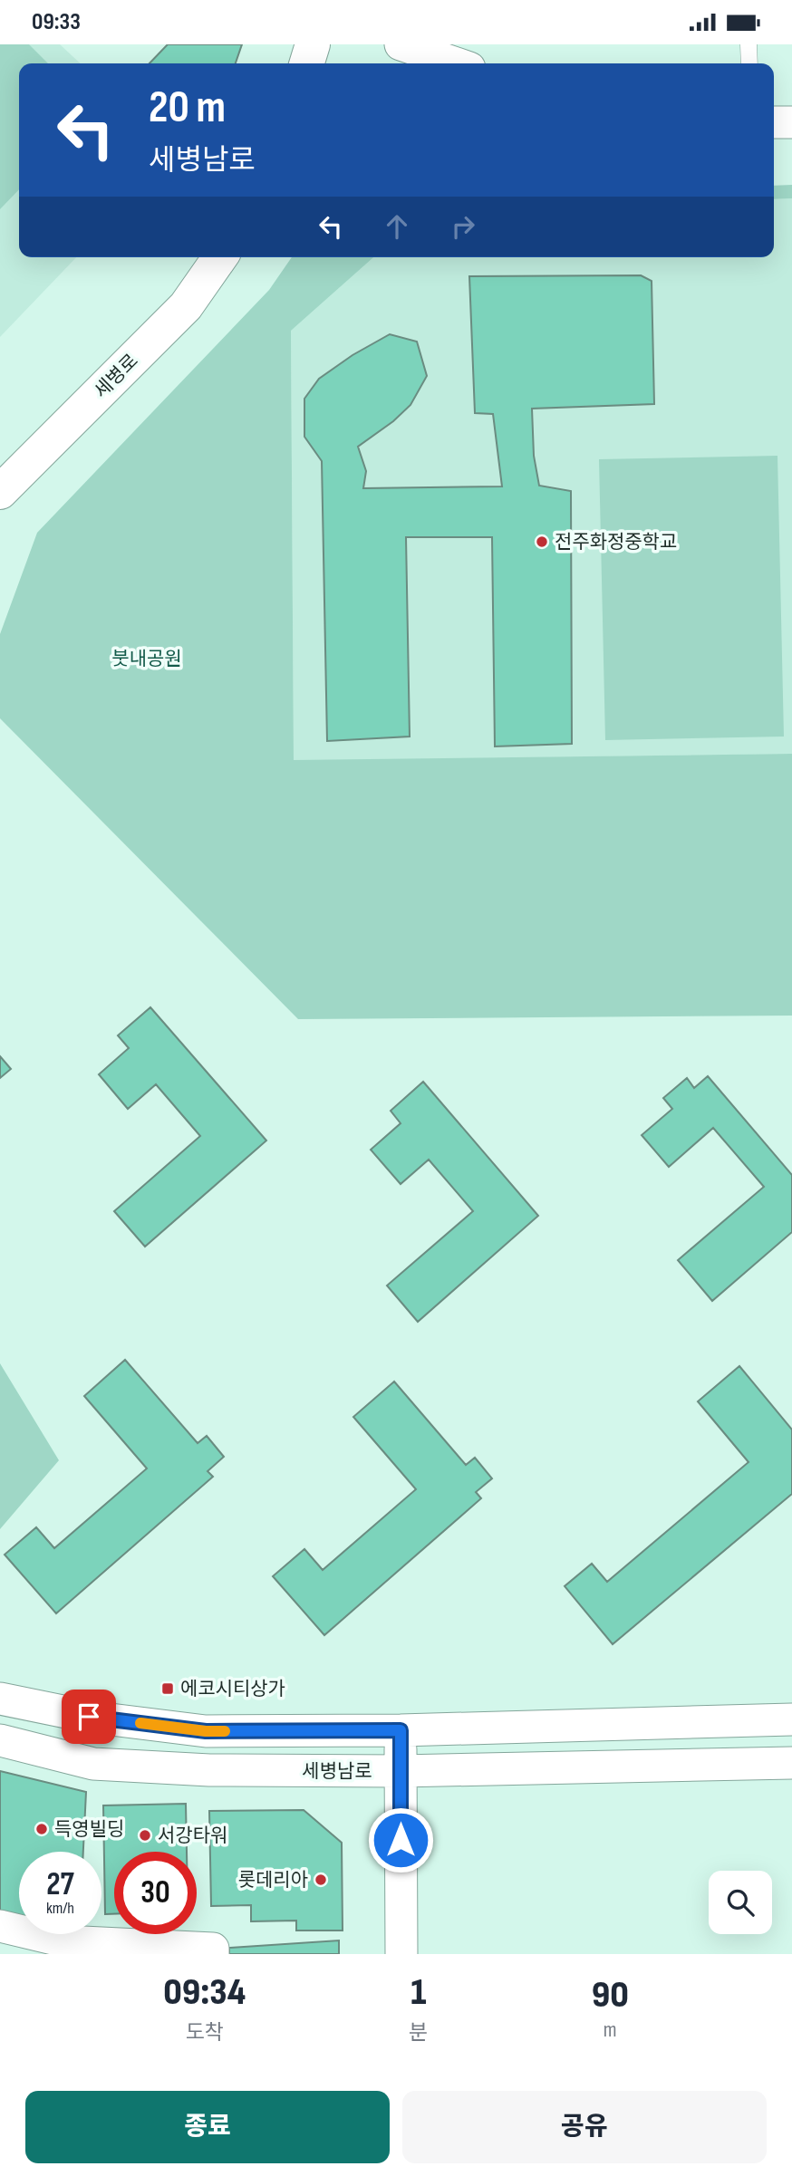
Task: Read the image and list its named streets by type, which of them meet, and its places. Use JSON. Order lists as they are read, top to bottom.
{
  "streets": {
    "street": ["세병로", "세병남로"]
  },
  "parks": ["붓내공원"],
  "places": {
    "other": [
      "전주화정중학교",
      "득영빌딩",
      "서강타워",
      "롯데리아"
    ],
    "transit": ["에코시티상가"]
  },
  "page": {
    "status": "09:33",
    "turn": ["20 m", "세병남로"],
    "speed": "27 km/h",
    "limit": "30",
    "eta": [
      "09:34",
      "도착",
      "1",
      "분",
      "90",
      "m"
    ],
    "buttons": ["종료", "공유"]
  }
}
